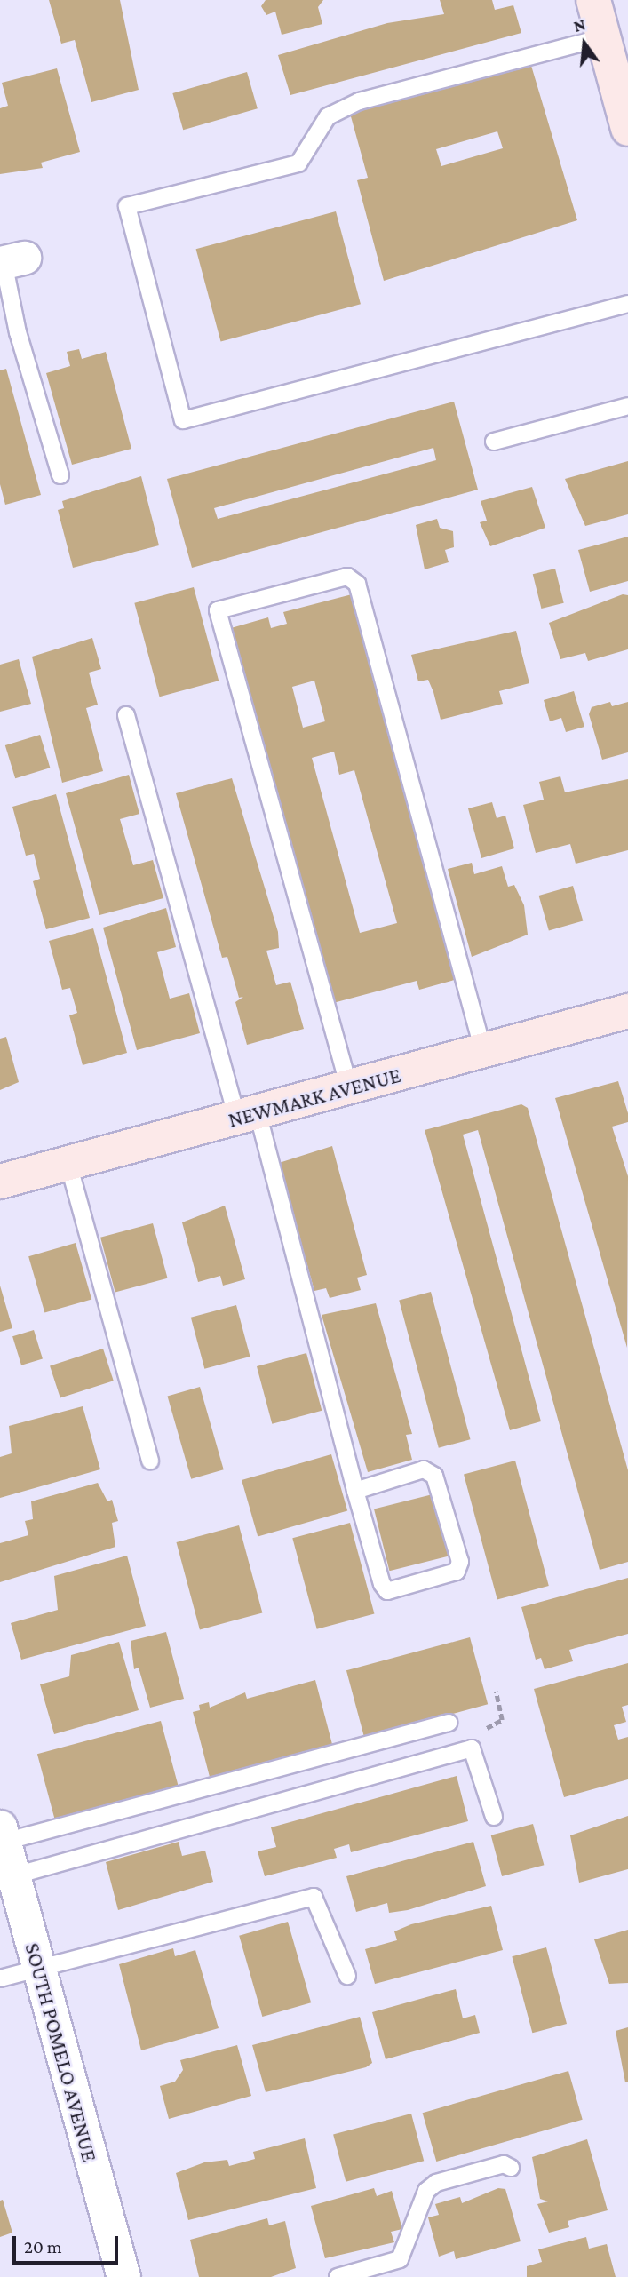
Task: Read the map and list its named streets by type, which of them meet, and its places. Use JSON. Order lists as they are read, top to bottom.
{
  "streets": {
    "street": ["NEWMARK AVENUE", "SOUTH POMELO AVENUE"]
  },
  "scale_bar": "20 m",
  "north": "top"
}
